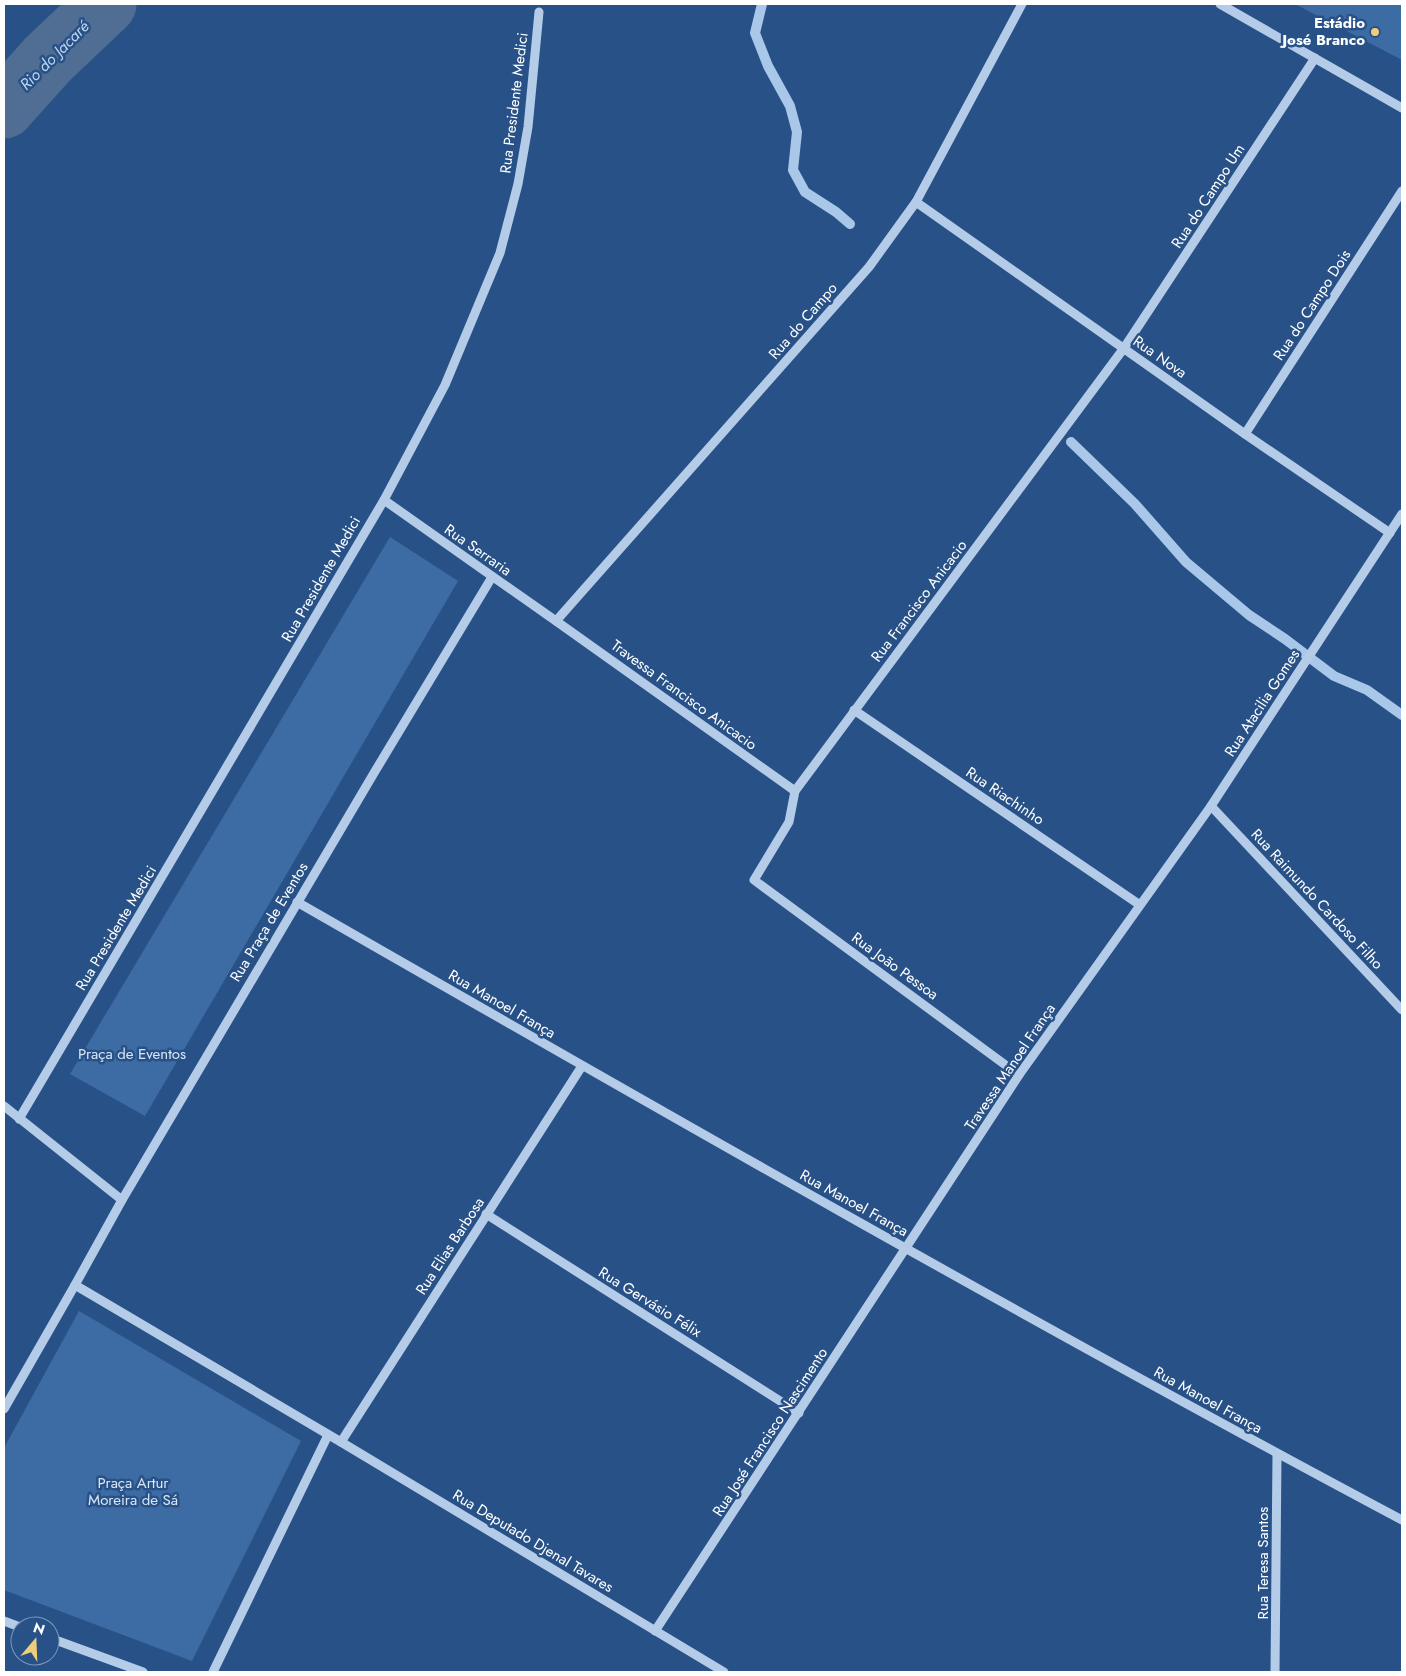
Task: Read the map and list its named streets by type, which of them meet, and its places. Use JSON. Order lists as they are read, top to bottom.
{
  "streets": {
    "street": [
      "Rua Presidente Medici",
      "Rua do Campo Um",
      "Rua do Campo Dois",
      "Rua do Campo",
      "Rua Nova",
      "Rua Serraria",
      "Rua Francisco Anicacio",
      "Travessa Francisco Anicacio",
      "Rua Atacilia Gomes",
      "Rua Riachinho",
      "Rua Raimundo Cardoso Filho",
      "Rua Praça de Eventos",
      "Rua João Pessoa",
      "Rua Manoel França",
      "Travessa Manoel França",
      "Rua Elias Barbosa",
      "Rua Gervásio Félix",
      "Rua José Francisco Nascimento",
      "Rua Deputado Djenal Tavares",
      "Rua Teresa Santos"
    ]
  },
  "crossings": [
    ["Rua Presidente Medici", "Rua Serraria"],
    ["Rua do Campo Um", "Rua Nova"],
    ["Rua do Campo Um", "Rua Francisco Anicacio"],
    ["Rua do Campo Dois", "Rua Nova"],
    ["Rua do Campo", "Rua Nova"],
    ["Rua do Campo", "Rua Serraria"],
    ["Rua do Campo", "Travessa Francisco Anicacio"],
    ["Rua Nova", "Rua Francisco Anicacio"],
    ["Rua Nova", "Rua Atacilia Gomes"],
    ["Rua Serraria", "Travessa Francisco Anicacio"],
    ["Rua Serraria", "Rua Praça de Eventos"],
    ["Rua Francisco Anicacio", "Travessa Francisco Anicacio"],
    ["Rua Francisco Anicacio", "Rua Riachinho"],
    ["Rua Francisco Anicacio", "Rua João Pessoa"],
    ["Rua Atacilia Gomes", "Rua Riachinho"],
    ["Rua Atacilia Gomes", "Rua Raimundo Cardoso Filho"],
    ["Rua Atacilia Gomes", "Travessa Manoel França"],
    ["Rua Riachinho", "Travessa Manoel França"],
    ["Rua Praça de Eventos", "Rua Manoel França"],
    ["Rua João Pessoa", "Travessa Manoel França"],
    ["Rua Manoel França", "Travessa Manoel França"],
    ["Rua Manoel França", "Rua Elias Barbosa"],
    ["Rua Manoel França", "Rua José Francisco Nascimento"],
    ["Rua Manoel França", "Rua Teresa Santos"],
    ["Travessa Manoel França", "Rua José Francisco Nascimento"],
    ["Rua Elias Barbosa", "Rua Gervásio Félix"],
    ["Rua Elias Barbosa", "Rua Deputado Djenal Tavares"],
    ["Rua Gervásio Félix", "Rua José Francisco Nascimento"],
    ["Rua José Francisco Nascimento", "Rua Deputado Djenal Tavares"]
  ],
  "water": ["Rio do Jacaré"],
  "parks": ["Praça de Eventos", "Praça Artur Moreira de Sá"],
  "places": ["Estádio José Branco"],
  "north": "top"
}
